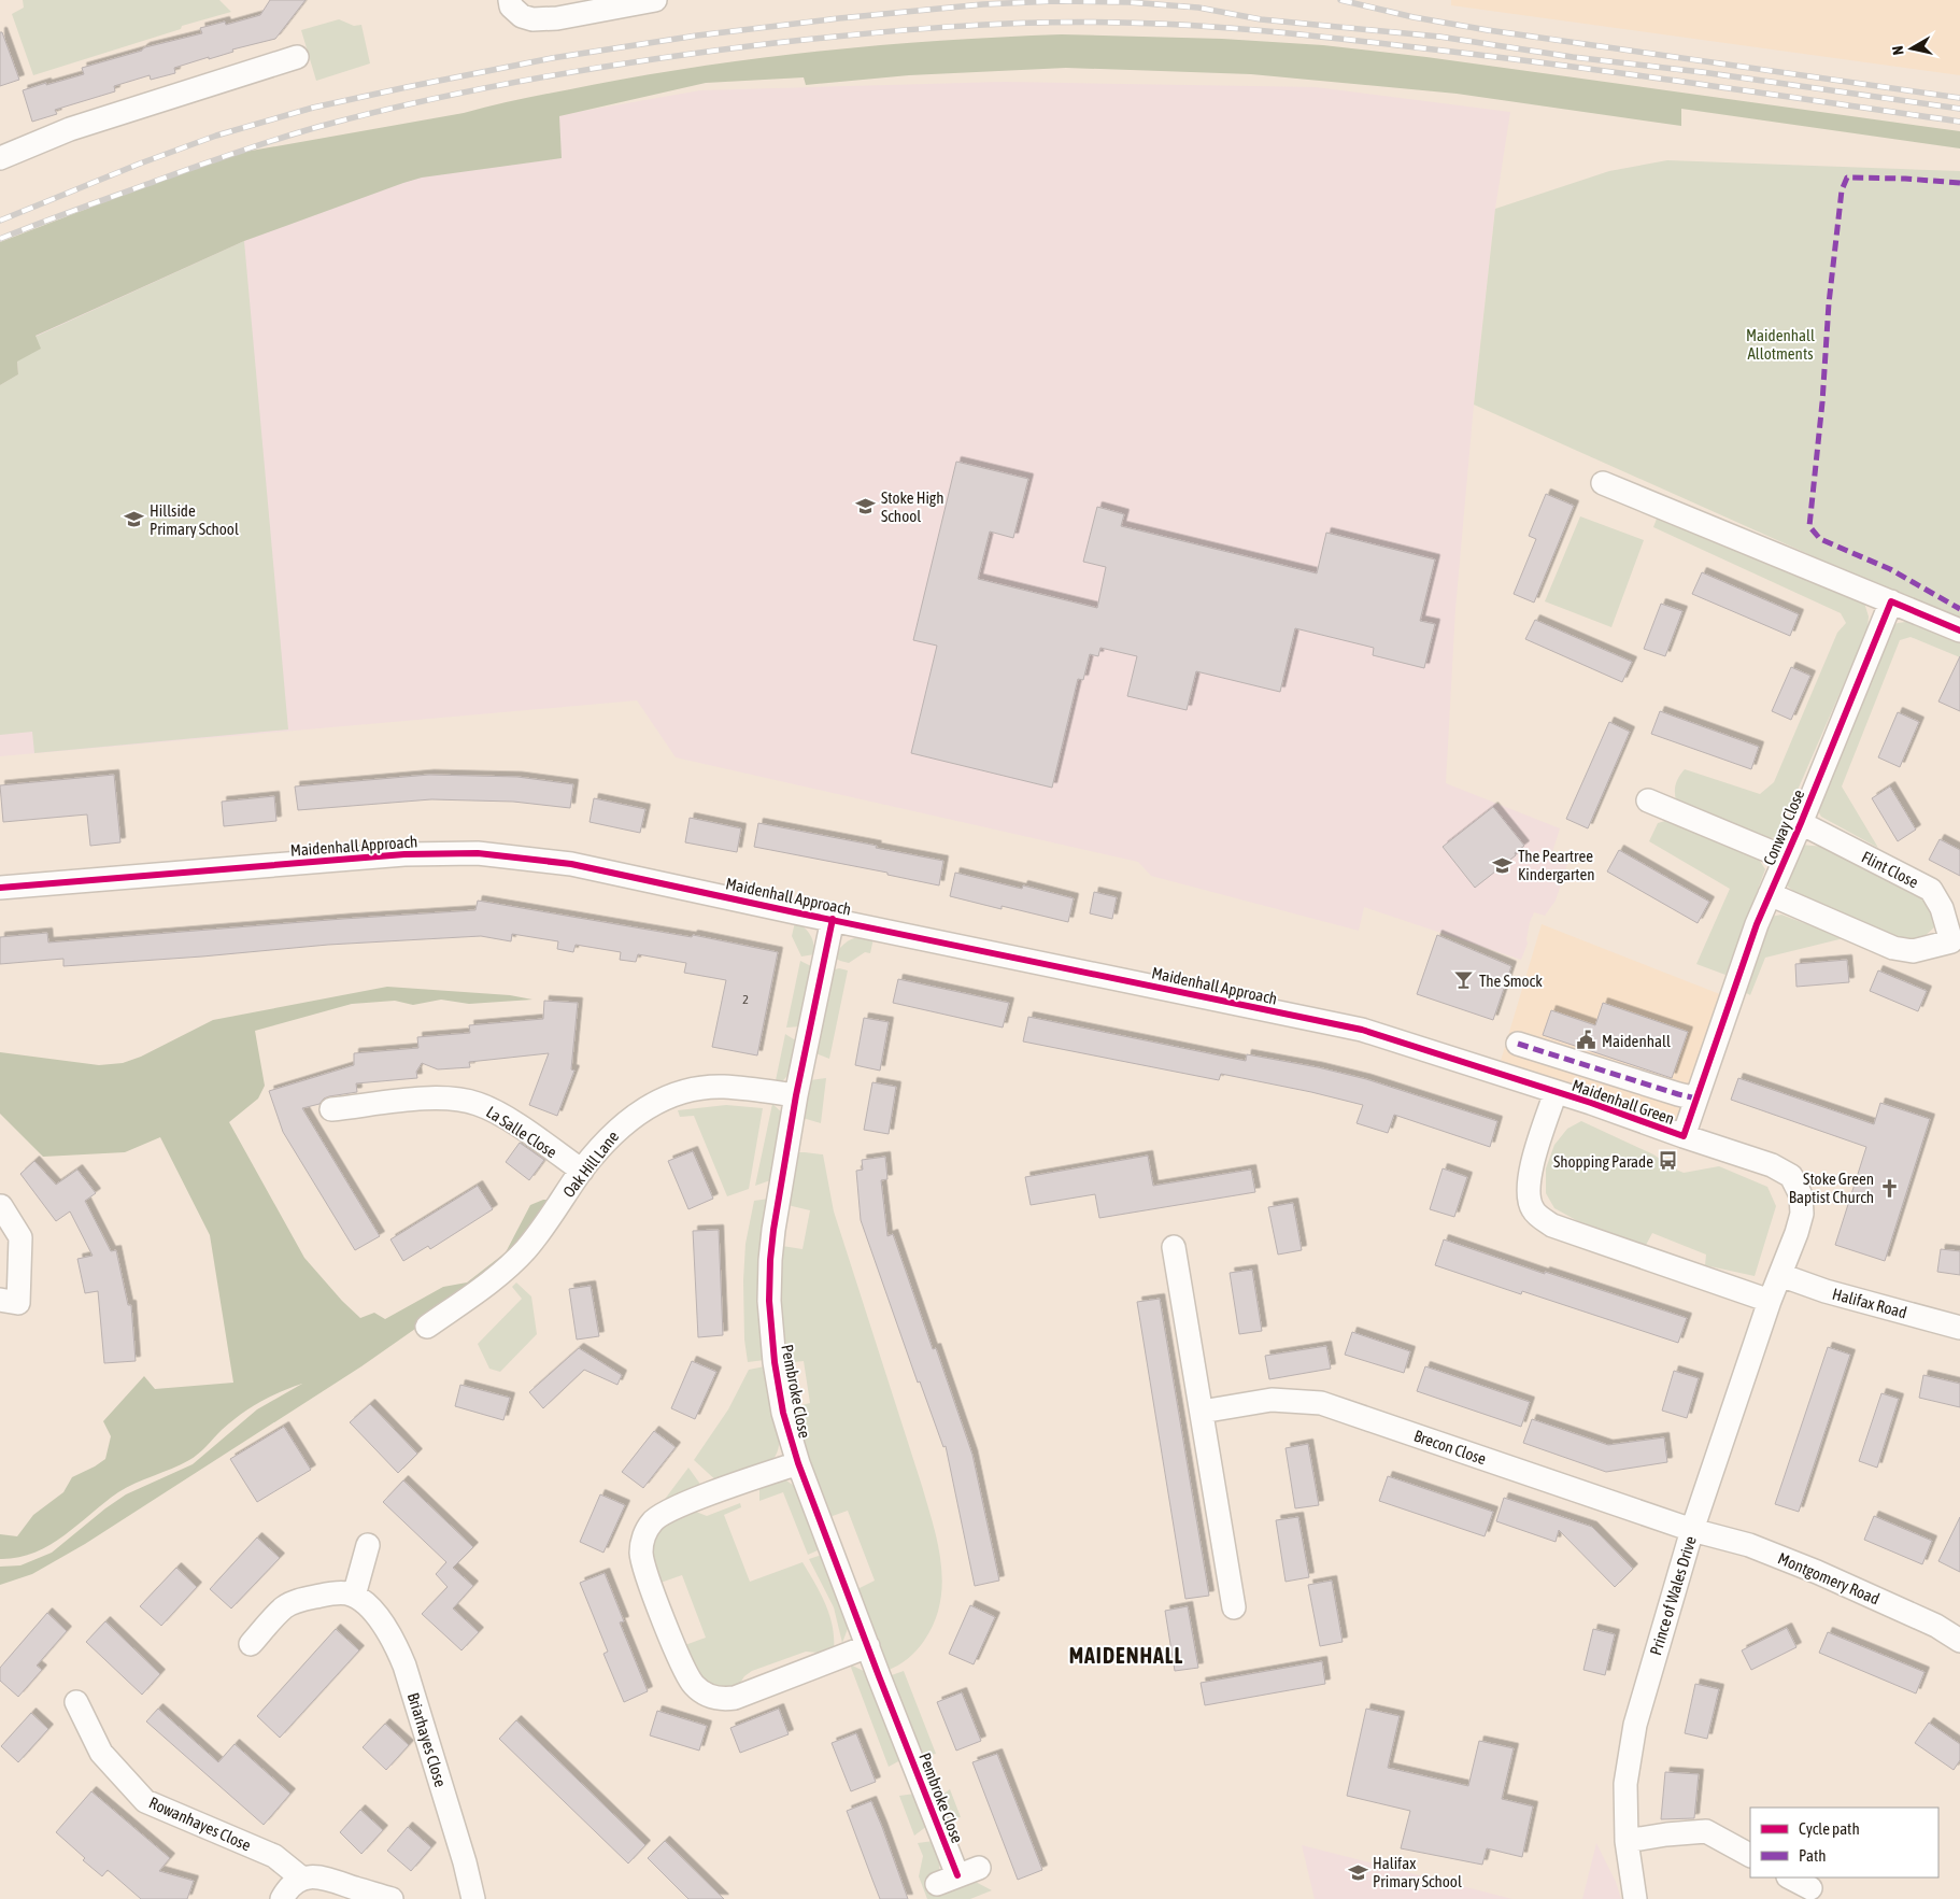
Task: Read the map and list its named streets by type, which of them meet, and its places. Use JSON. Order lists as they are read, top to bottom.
{
  "streets": {
    "street": [
      "Conway Close",
      "Maidenhall Approach",
      "Flint Close",
      "Maidenhall Green",
      "La Salle Close",
      "Oak Hill Lane",
      "Halifax Road",
      "Pembroke Close",
      "Brecon Close",
      "Montgomery Road",
      "Prince of Wales Drive",
      "Briarhayes Close",
      "Rowanhayes Close"
    ]
  },
  "crossings": [
    ["Conway Close", "Flint Close"],
    ["Conway Close", "Maidenhall Green"],
    ["Maidenhall Approach", "Maidenhall Green"],
    ["Maidenhall Approach", "Pembroke Close"],
    ["Maidenhall Green", "Halifax Road"],
    ["Maidenhall Green", "Prince of Wales Drive"],
    ["La Salle Close", "Oak Hill Lane"],
    ["Oak Hill Lane", "Pembroke Close"],
    ["Brecon Close", "Montgomery Road"],
    ["Brecon Close", "Prince of Wales Drive"],
    ["Montgomery Road", "Prince of Wales Drive"]
  ],
  "districts": ["MAIDENHALL"],
  "parks": ["Maidenhall Allotments"],
  "places": {
    "school or university": [
      "Stoke High School",
      "Hillside Primary School",
      "The Peartree Kindergarten",
      "Halifax Primary School"
    ],
    "bar": ["The Smock"],
    "public building": ["Maidenhall"],
    "bus stop": ["Shopping Parade"],
    "church": ["Stoke Green Baptist Church"]
  },
  "house_numbers": ["2"],
  "legend": ["Cycle path", "Path"],
  "north": "left"
}
